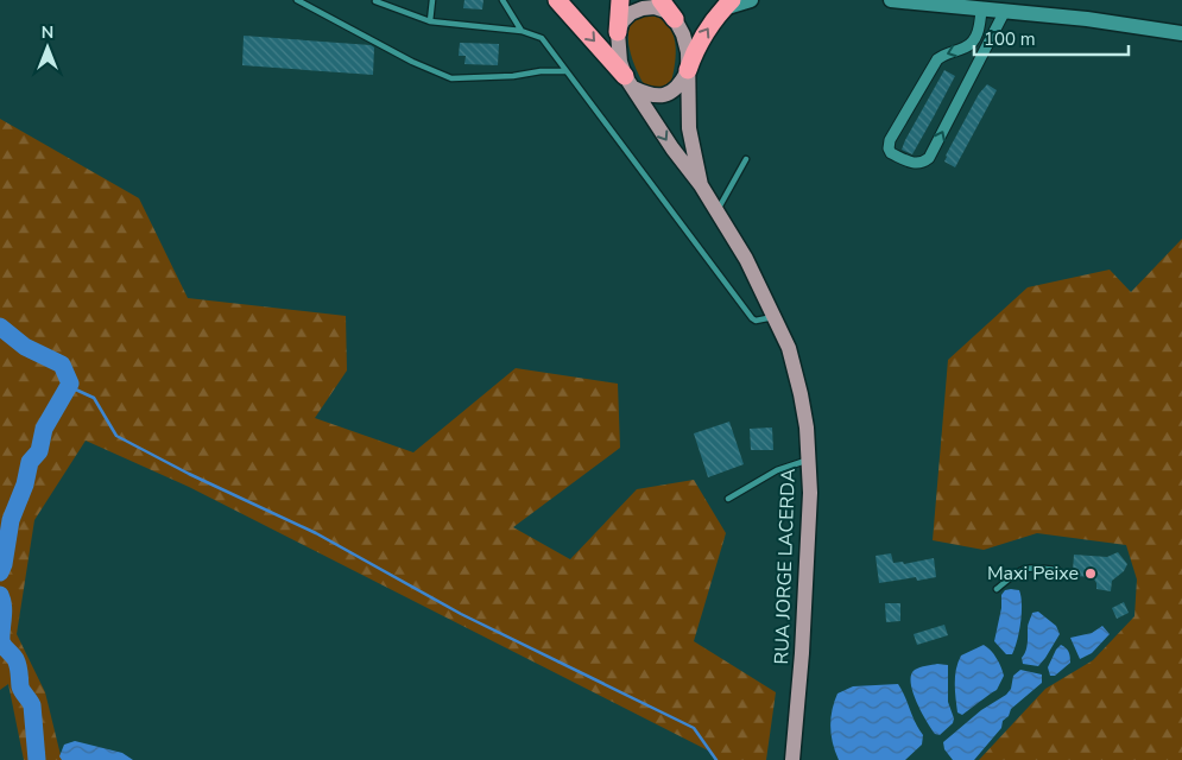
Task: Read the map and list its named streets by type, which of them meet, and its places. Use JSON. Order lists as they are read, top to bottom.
{
  "streets": {
    "main road": ["RUA JORGE LACERDA"]
  },
  "places": ["Maxi Peixe"],
  "scale_bar": "100 m",
  "north": "top"
}
